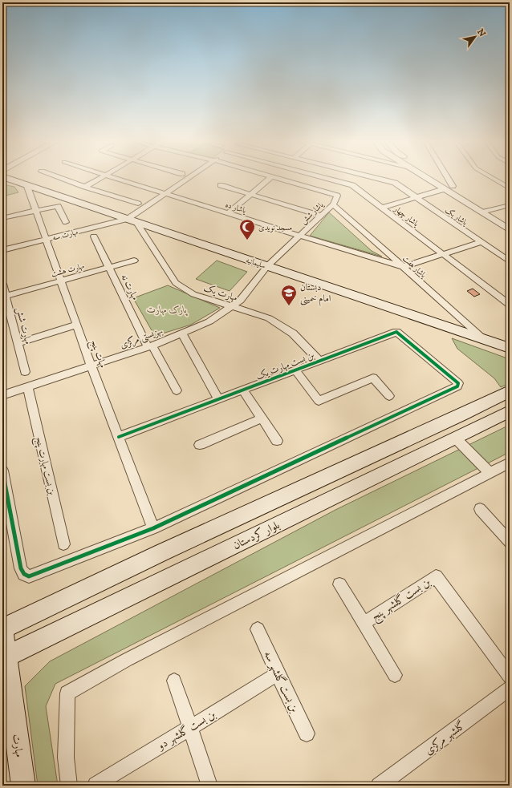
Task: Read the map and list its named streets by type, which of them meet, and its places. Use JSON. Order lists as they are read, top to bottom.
{
  "streets": {
    "main road": ["سلیمانیه", "بلوار کردستان", "مهارت"],
    "street": [
      "یاشار ده",
      "یاشار شش",
      "یاشار چهار",
      "یاشار یک",
      "مهارت سه",
      "یاشار هفت",
      "مهارت هشت",
      "مهارت نه",
      "مهارت یک",
      "مهارت شش",
      "بهزیستی مرکزی",
      "مهات پنج",
      "بن بست مهارت یک",
      "بن بست مهارت پنج",
      "بن بست گلشهر پنج",
      "بن بست گلشهر سه",
      "بن بست گلشهر دو",
      "گلشهر مرکزی"
    ]
  },
  "crossings": [
    ["یاشار ده", "یاشار شش"],
    ["یاشار ده", "یاشار هفت"],
    ["یاشار شش", "سلیمانیه"],
    ["یاشار شش", "یاشار هفت"],
    ["یاشار شش", "بهزیستی مرکزی"],
    ["مهارت سه", "سلیمانیه"],
    ["مهارت سه", "مهارت یک"],
    ["مهارت سه", "مهات پنج"],
    ["سلیمانیه", "یاشار هفت"],
    ["سلیمانیه", "مهارت یک"],
    ["سلیمانیه", "بهزیستی مرکزی"],
    ["سلیمانیه", "مهات پنج"],
    ["مهارت هشت", "مهارت نه"],
    ["مهارت هشت", "مهارت شش"],
    ["مهارت هشت", "مهات پنج"],
    ["مهارت نه", "بهزیستی مرکزی"],
    ["مهارت یک", "بهزیستی مرکزی"],
    ["مهارت یک", "بن بست مهارت یک"],
    ["بهزیستی مرکزی", "مهات پنج"],
    ["بهزیستی مرکزی", "بن بست مهارت پنج"],
    ["مهات پنج", "بن بست مهارت یک"],
    ["بلوار کردستان", "مهارت"],
    ["بن بست گلشهر سه", "بن بست گلشهر دو"]
  ],
  "parks": ["پارک مهارت"],
  "places": {
    "mosque": ["مسجد نویدی"],
    "school or university": ["دبستان امام خمینی"]
  },
  "north": "top right"
}
